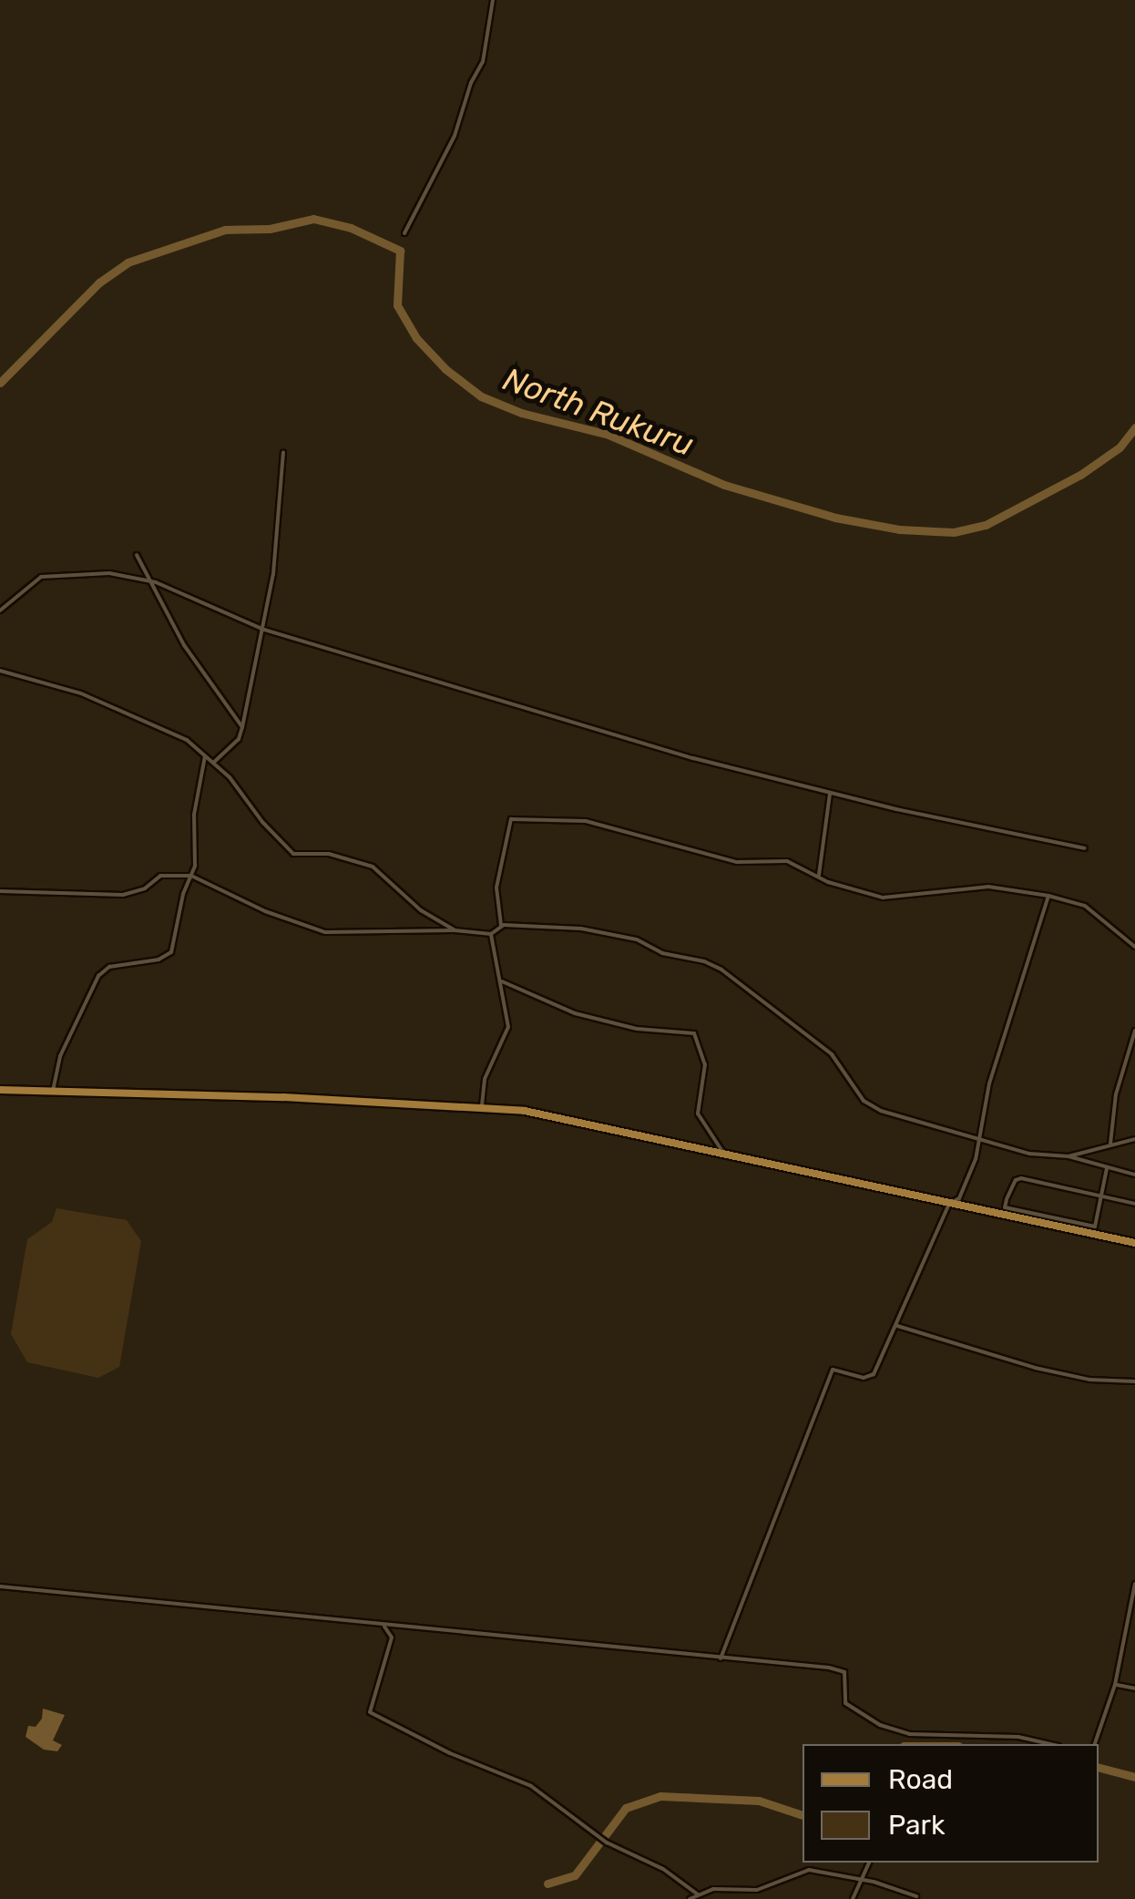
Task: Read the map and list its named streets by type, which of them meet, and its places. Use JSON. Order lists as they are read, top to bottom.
{
  "water": ["North Rukuru"],
  "legend": ["Road", "Park"]
}
